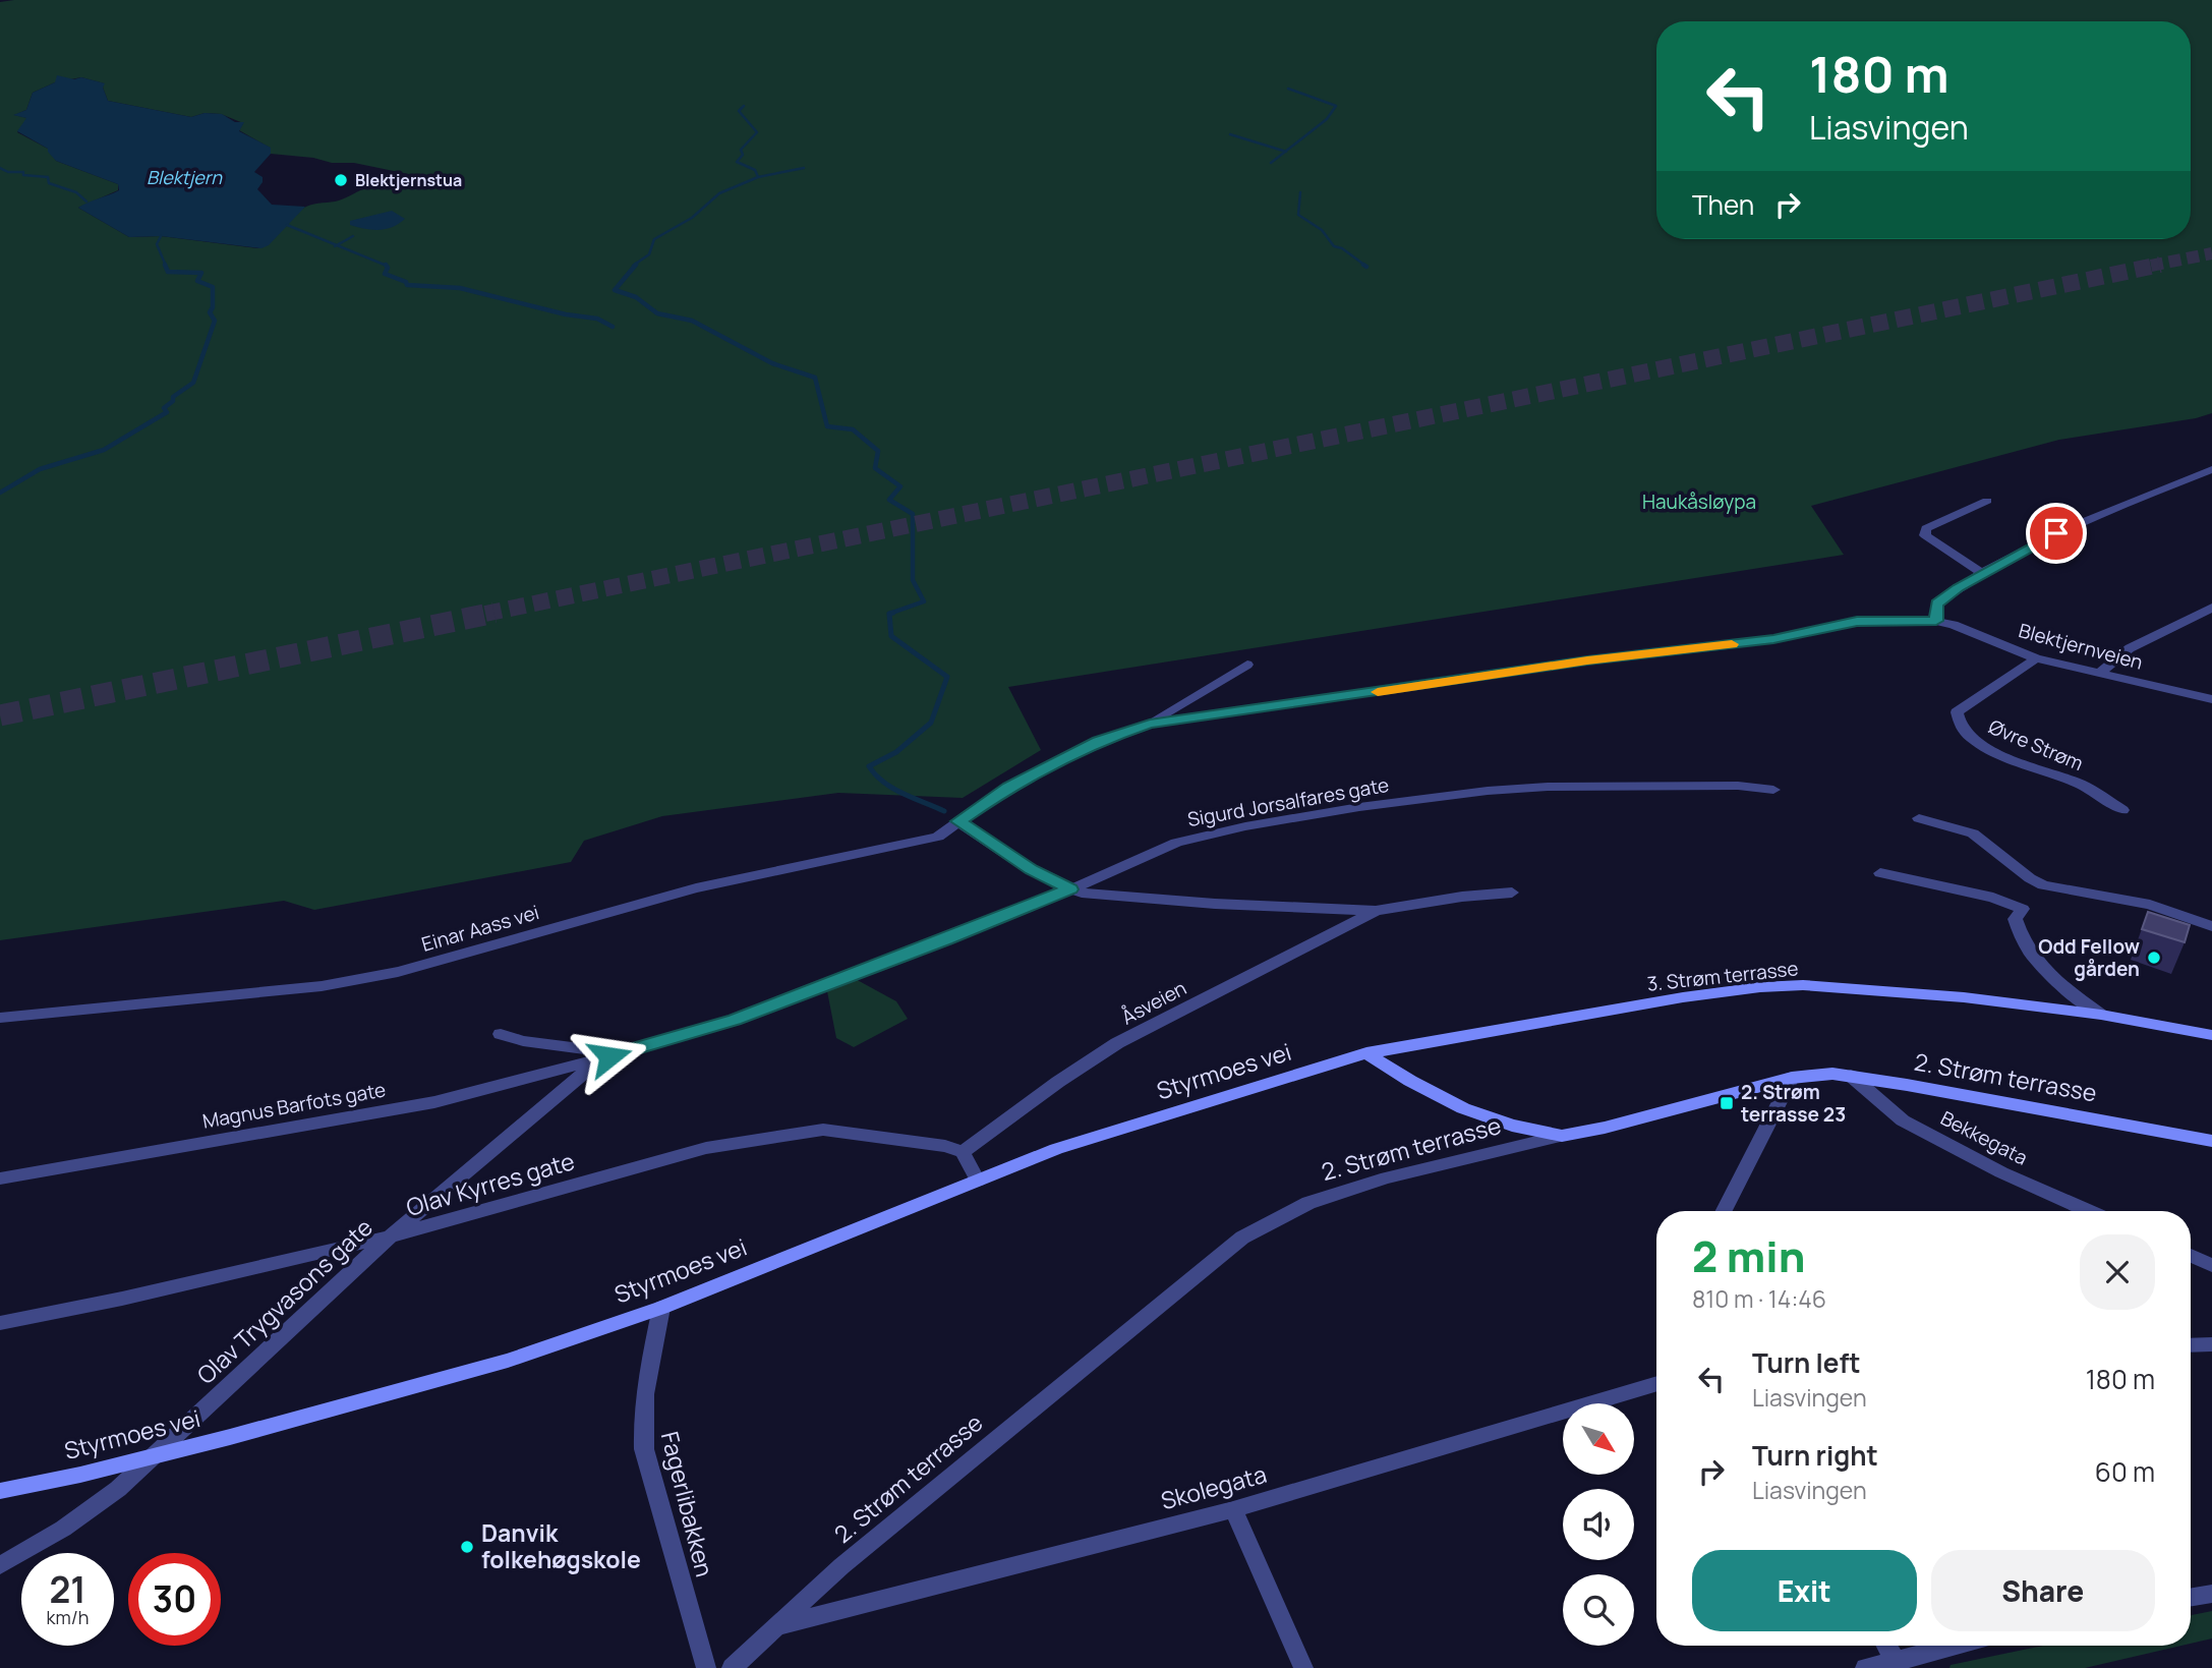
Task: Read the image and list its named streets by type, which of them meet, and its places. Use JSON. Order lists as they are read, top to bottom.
{
  "streets": {
    "main road": ["3. Strøm terrasse", "Styrmoes vei", "2. Strøm terrasse"],
    "street": [
      "Blektjernveien",
      "Øvre Strøm",
      "Sigurd Jorsalfares gate",
      "Einar Aass vei",
      "Åsveien",
      "Magnus Barfots gate",
      "Bekkegata",
      "Olav Kyrres gate",
      "Olav Trygvasons gate",
      "Skolegata",
      "Fagerlibakken"
    ]
  },
  "crossings": [
    ["Blektjernveien", "Øvre Strøm"],
    ["Blektjernveien", "Einar Aass vei"],
    ["Sigurd Jorsalfares gate", "Åsveien"],
    ["Sigurd Jorsalfares gate", "Magnus Barfots gate"],
    ["Sigurd Jorsalfares gate", "Olav Trygvasons gate"],
    ["3. Strøm terrasse", "Styrmoes vei"],
    ["Åsveien", "Olav Kyrres gate"],
    ["Styrmoes vei", "Olav Trygvasons gate"],
    ["Styrmoes vei", "Fagerlibakken"],
    ["2. Strøm terrasse", "Bekkegata"],
    ["2. Strøm terrasse", "Skolegata"],
    ["Magnus Barfots gate", "Olav Trygvasons gate"],
    ["Olav Kyrres gate", "Olav Trygvasons gate"]
  ],
  "water": ["Blektjern"],
  "parks": ["Haukåsløypa"],
  "places": {
    "other": ["Blektjernstua", "Odd Fellow gården", "Danvik folkehøgskole"],
    "transit": ["2. Strøm terrasse 23"]
  },
  "north": "bottom right",
  "page": {
    "turn": ["180 m", "Liasvingen"],
    "then": "Then",
    "heading": ["2 min", "810 m · 14:46"],
    "list": [
      {
        "name": "Turn left",
        "note": "Liasvingen",
        "value": "180 m"
      },
      {
        "name": "Turn right",
        "note": "Liasvingen",
        "value": "60 m"
      }
    ],
    "buttons": ["Exit", "Share"],
    "speed": "21 km/h",
    "limit": "30"
  }
}
